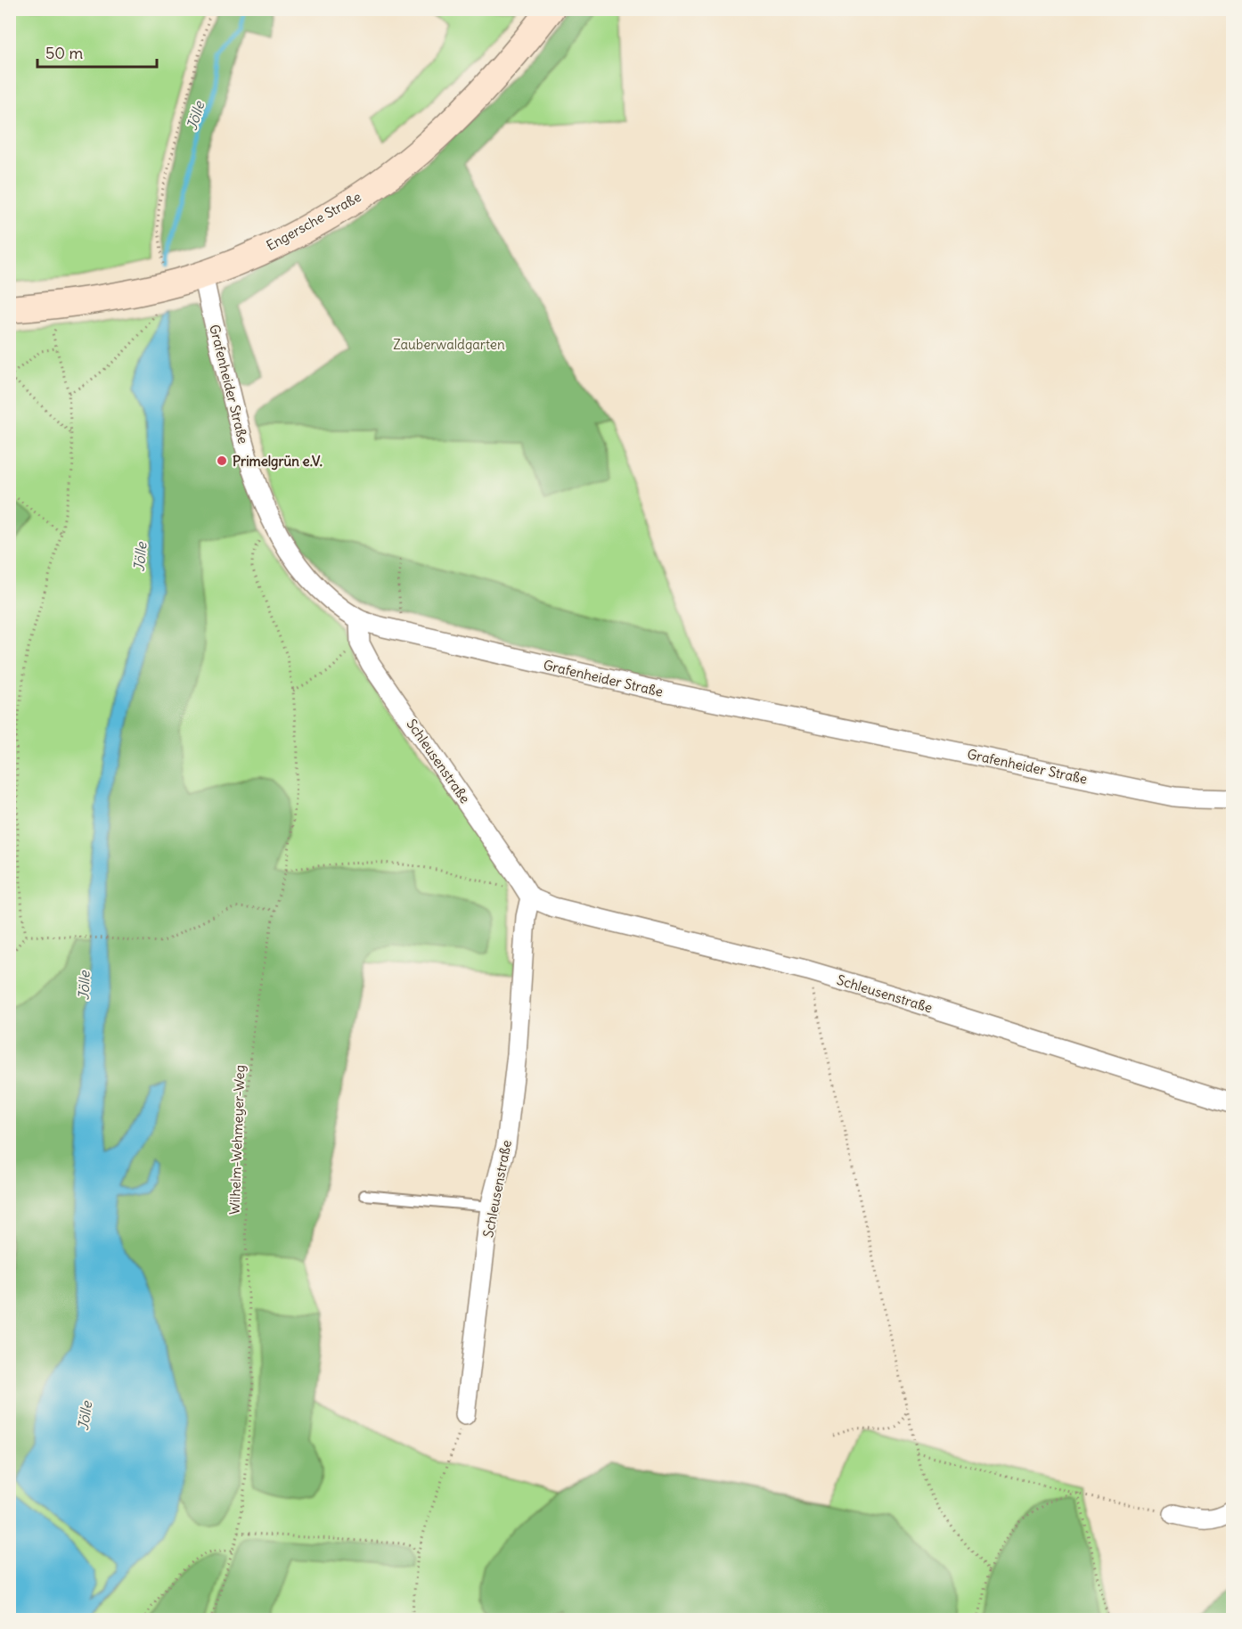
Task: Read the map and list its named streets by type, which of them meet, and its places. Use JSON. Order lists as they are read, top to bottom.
{
  "streets": {
    "main road": ["Engersche Straße"],
    "street": ["Grafenheider Straße", "Schleusenstraße"],
    "path": ["Wilhelm-Wehmeyer-Weg"]
  },
  "crossings": [
    ["Engersche Straße", "Grafenheider Straße"],
    ["Grafenheider Straße", "Schleusenstraße"],
    ["Grafenheider Straße", "Wilhelm-Wehmeyer-Weg"]
  ],
  "water": ["Jölle"],
  "parks": ["Zauberwaldgarten"],
  "places": ["Primelgrün e.V."],
  "scale_bar": "50 m"
}
